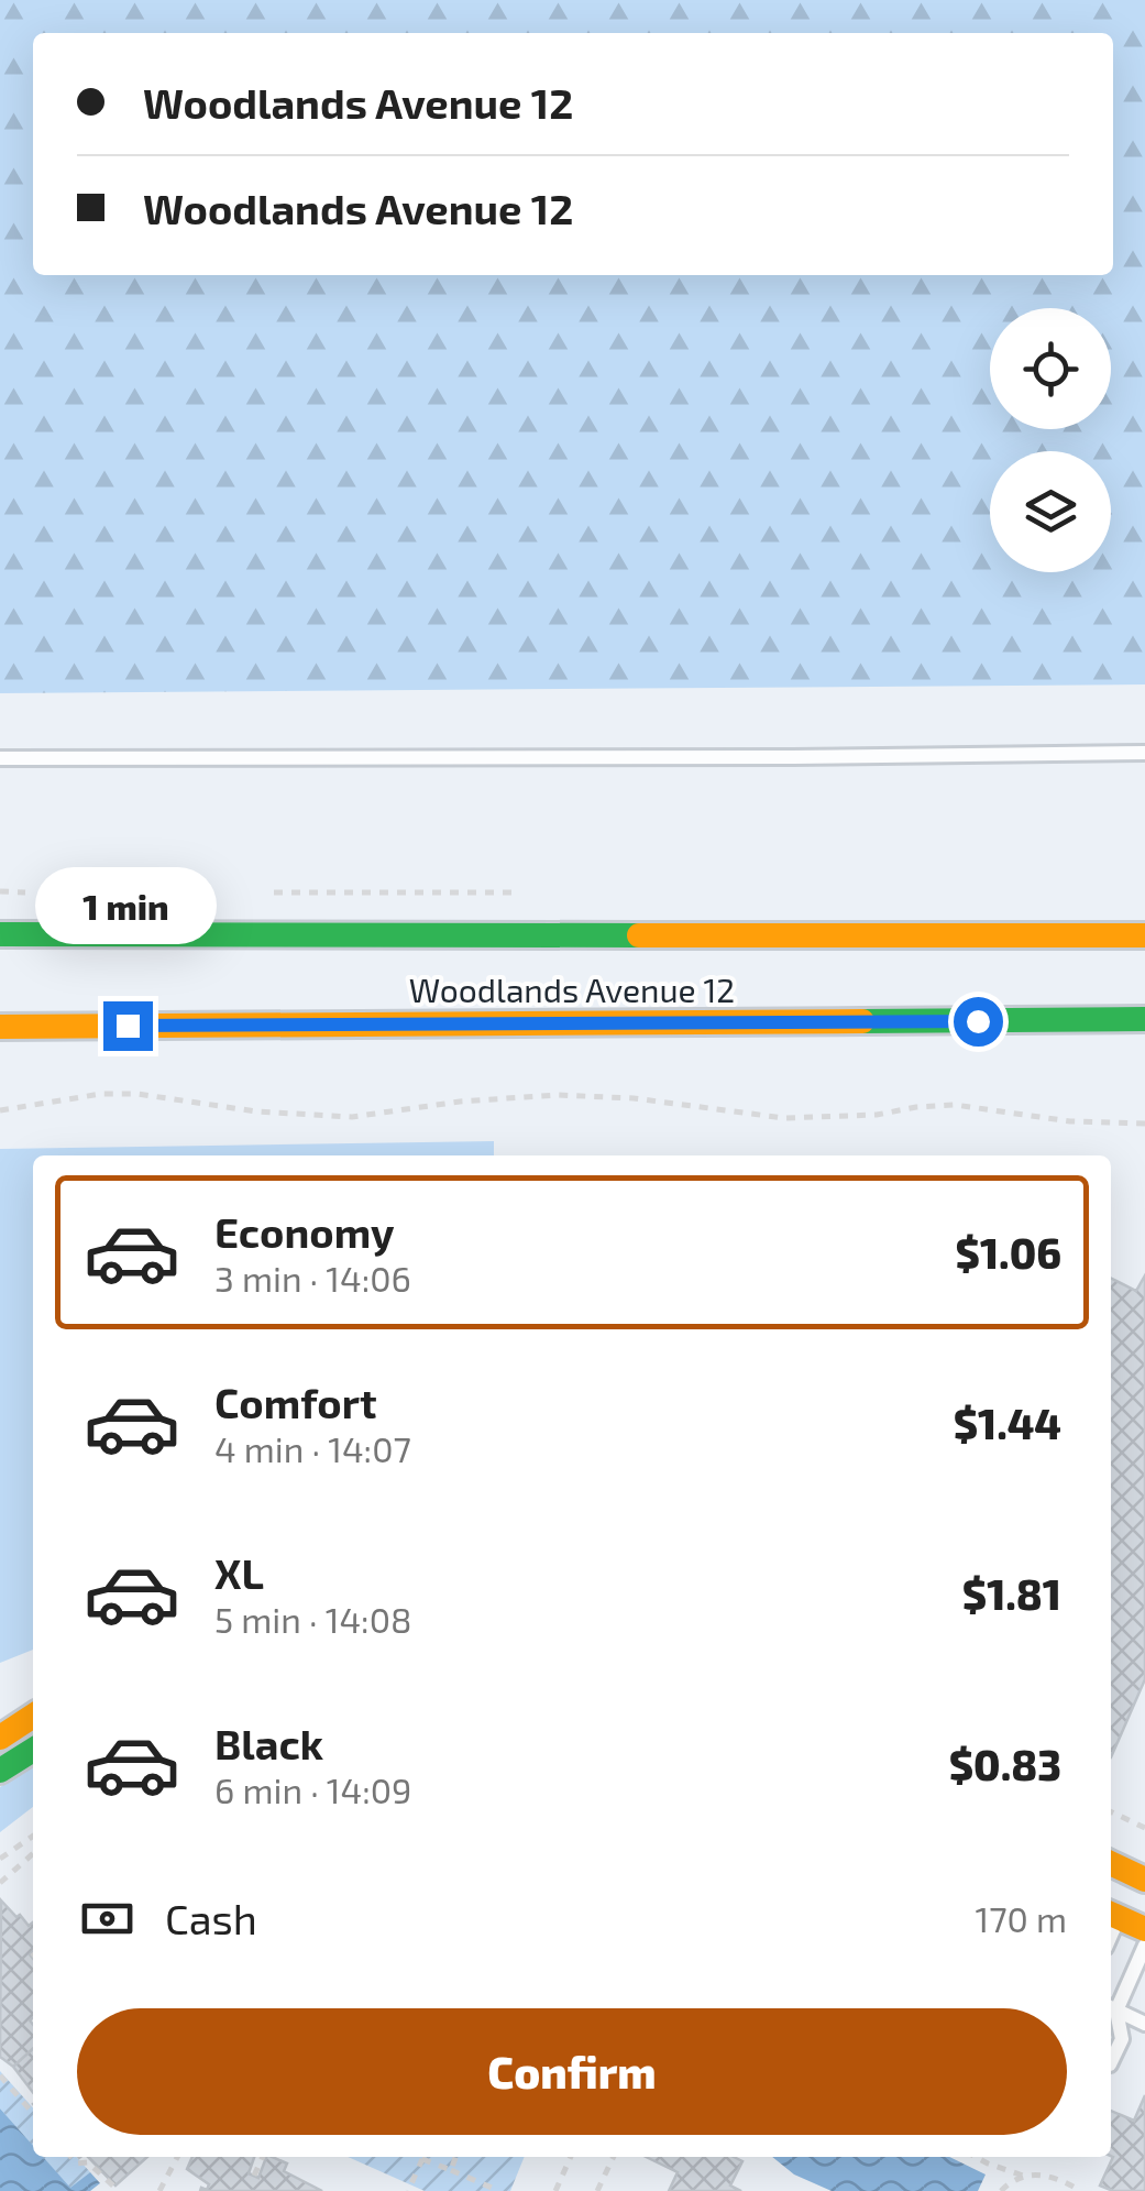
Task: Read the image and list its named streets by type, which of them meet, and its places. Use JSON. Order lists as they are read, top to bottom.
{
  "streets": {
    "main road": ["Woodlands Avenue 12"]
  },
  "page": {
    "banner": ["Woodlands Avenue 12", "Woodlands Avenue 12"],
    "bubble": "1 min",
    "list": [
      {
        "name": "Economy",
        "note": "3 min · 14:06",
        "value": "$1.06"
      },
      {
        "name": "Comfort",
        "note": "4 min · 14:07",
        "value": "$1.44"
      },
      {
        "name": "XL",
        "note": "5 min · 14:08",
        "value": "$1.81"
      },
      {
        "name": "Black",
        "note": "6 min · 14:09",
        "value": "$0.83"
      }
    ],
    "pay": ["Cash", "170 m"],
    "buttons": "Confirm"
  }
}
